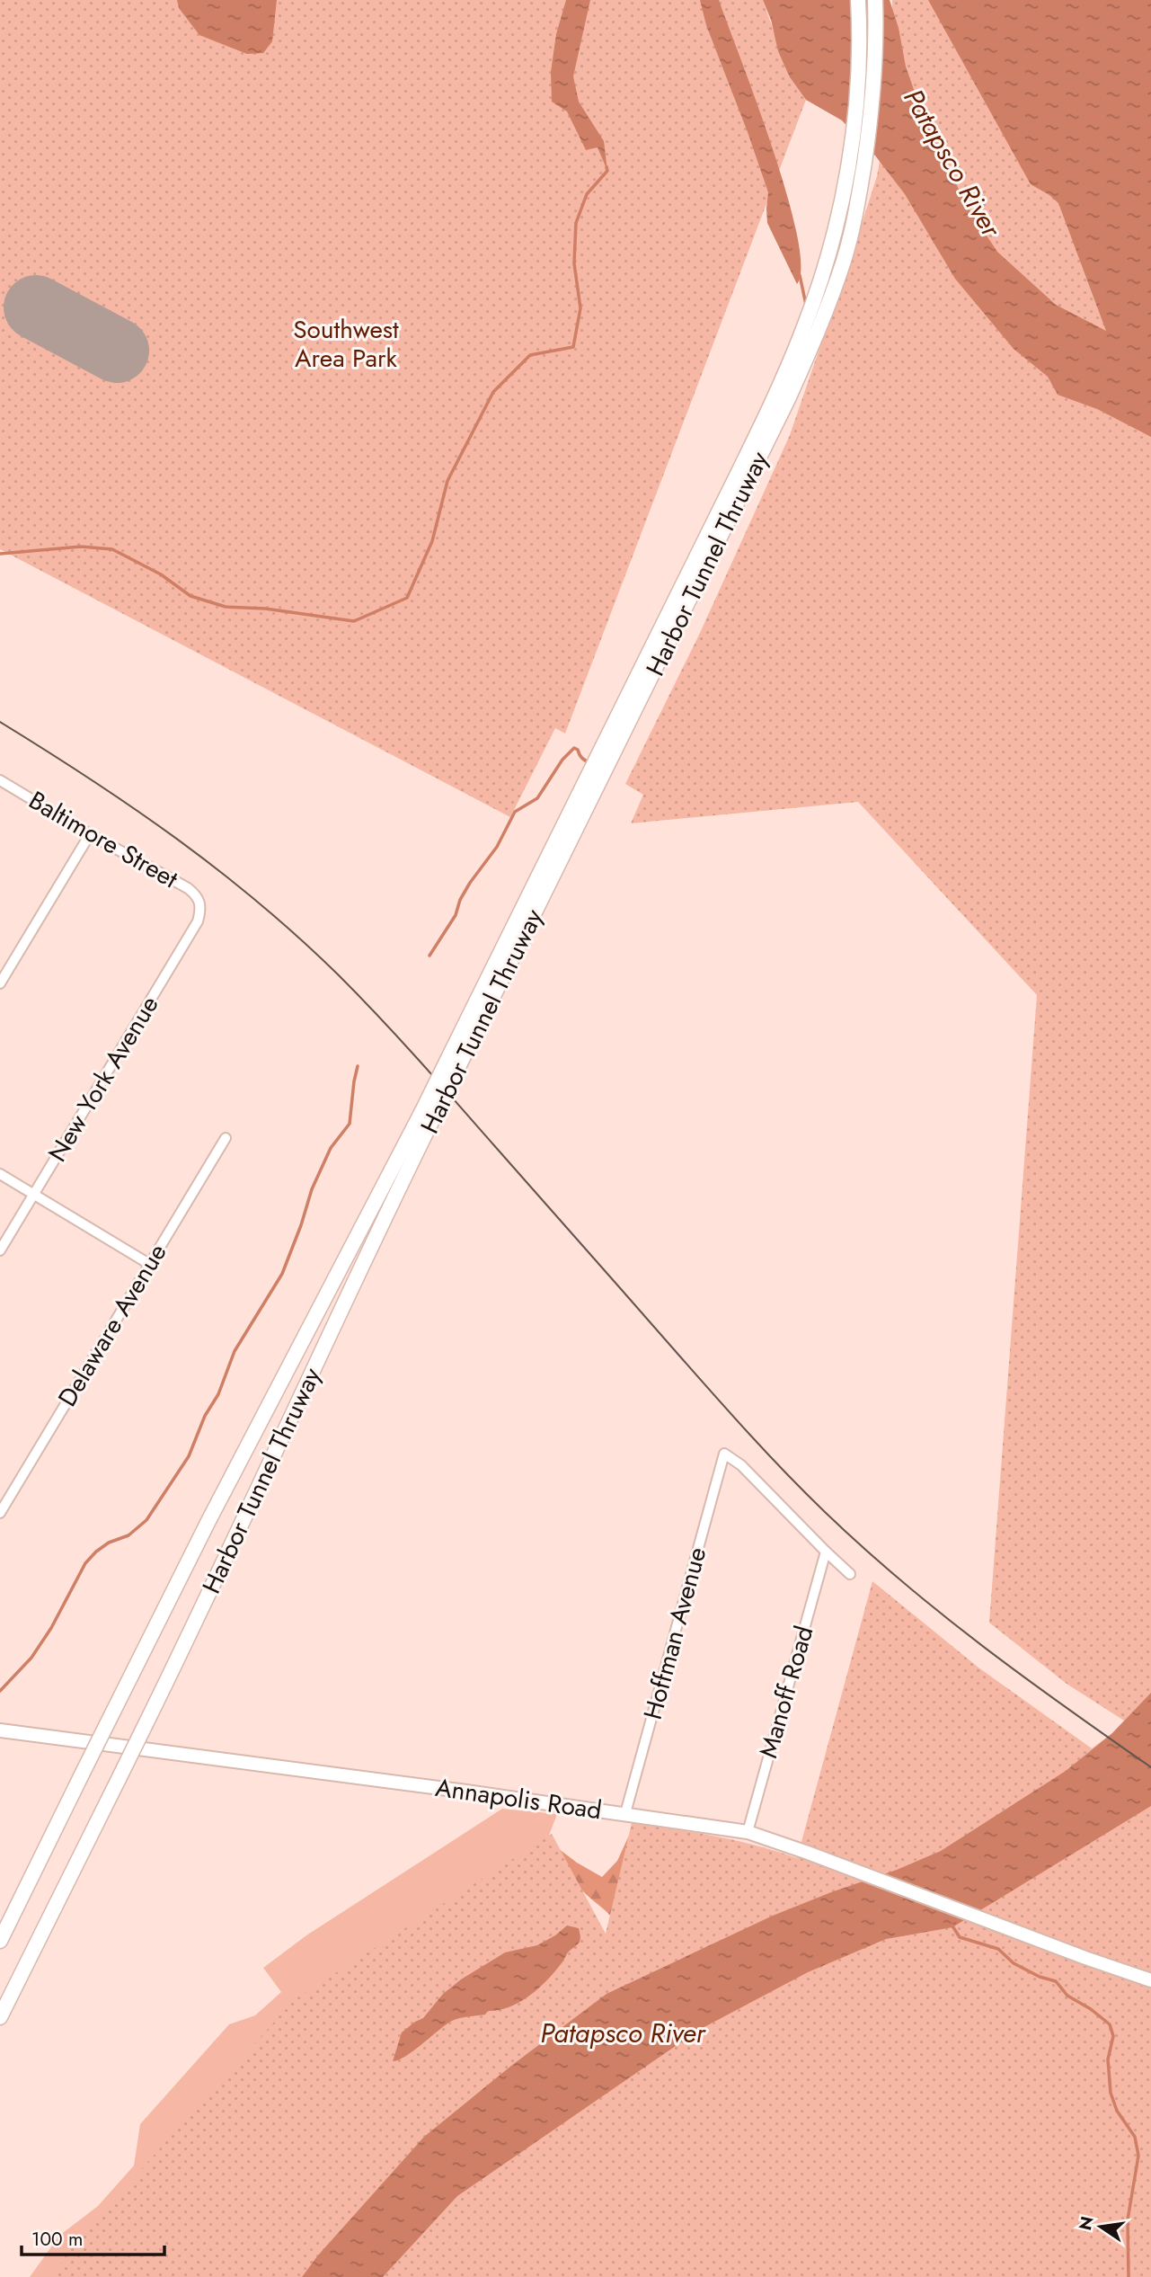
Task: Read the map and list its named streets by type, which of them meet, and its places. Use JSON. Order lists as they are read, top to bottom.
{
  "streets": {
    "highway": ["Harbor Tunnel Thruway"],
    "main road": ["Annapolis Road"],
    "street": [
      "Baltimore Street",
      "New York Avenue",
      "Delaware Avenue",
      "Hoffman Avenue",
      "Manoff Road"
    ]
  },
  "crossings": [
    ["Baltimore Street", "New York Avenue"],
    ["Hoffman Avenue", "Manoff Road"],
    ["Hoffman Avenue", "Annapolis Road"],
    ["Manoff Road", "Annapolis Road"]
  ],
  "water": ["Patapsco River"],
  "parks": ["Southwest Area Park"],
  "scale_bar": "100 m",
  "north": "left"
}
